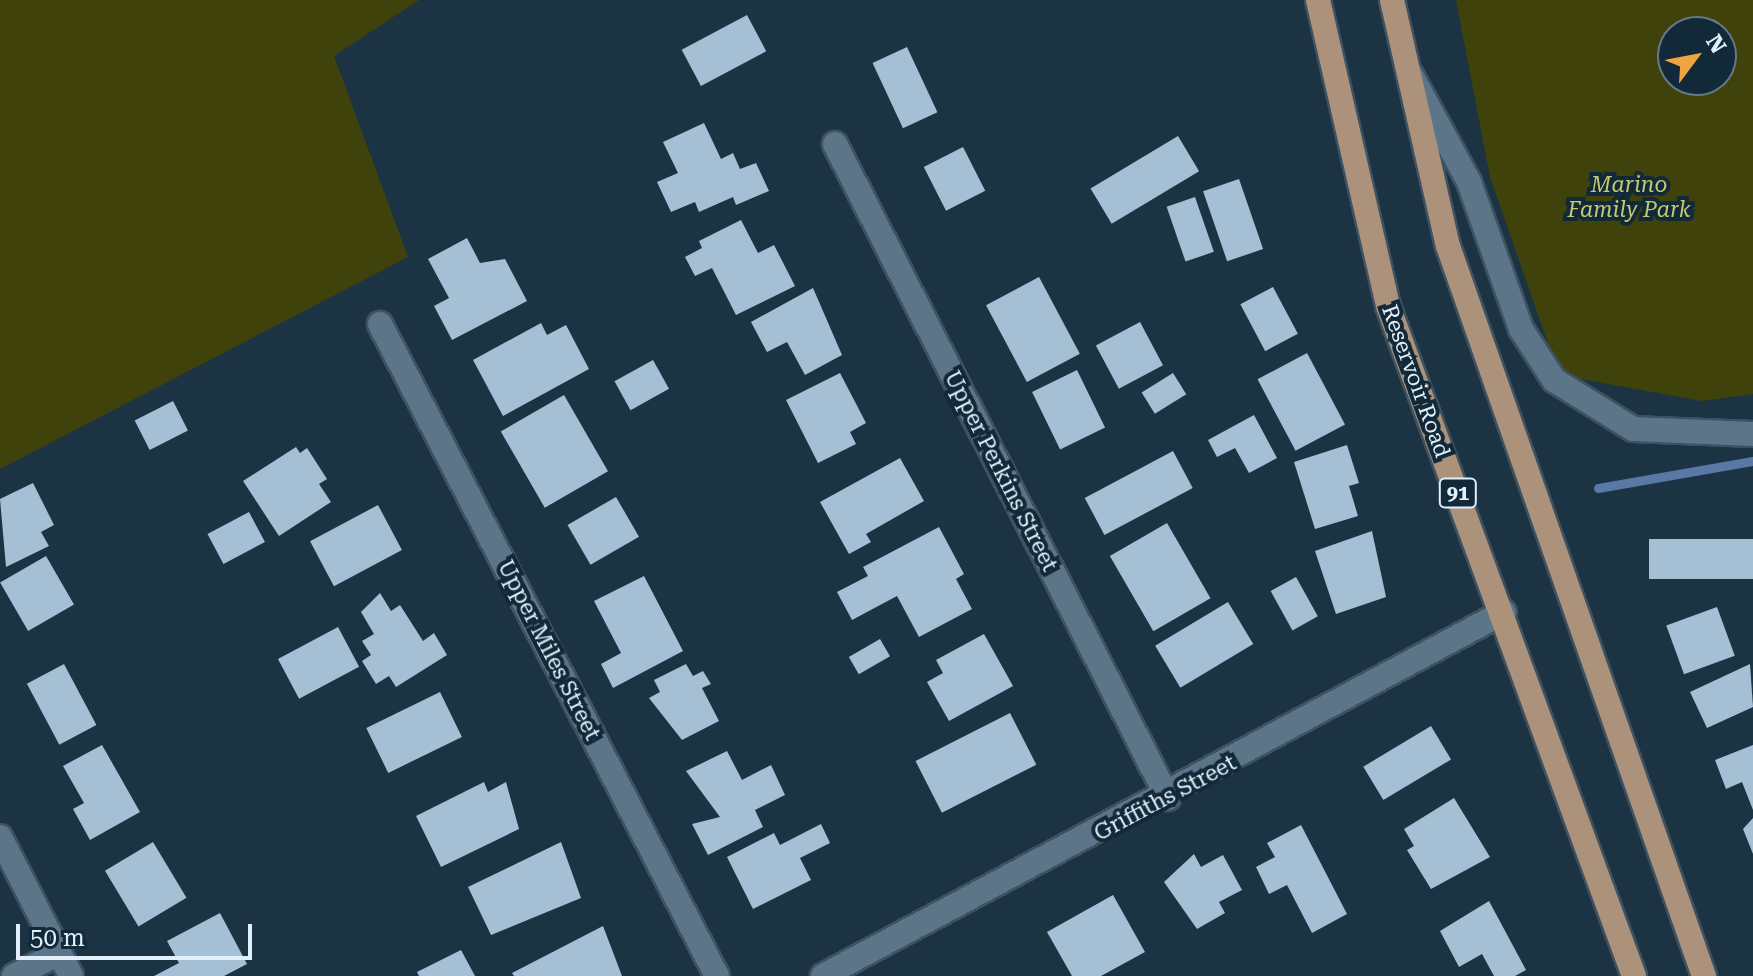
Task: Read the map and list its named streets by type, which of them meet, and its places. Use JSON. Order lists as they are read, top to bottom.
{
  "streets": {
    "main road": ["Reservoir Road", "91"],
    "street": ["Upper Perkins Street", "Upper Miles Street", "Griffiths Street"]
  },
  "crossings": [
    ["Reservoir Road", "Griffiths Street"],
    ["Upper Perkins Street", "Griffiths Street"]
  ],
  "parks": ["Marino Family Park"],
  "scale_bar": "50 m",
  "north": "top right"
}
